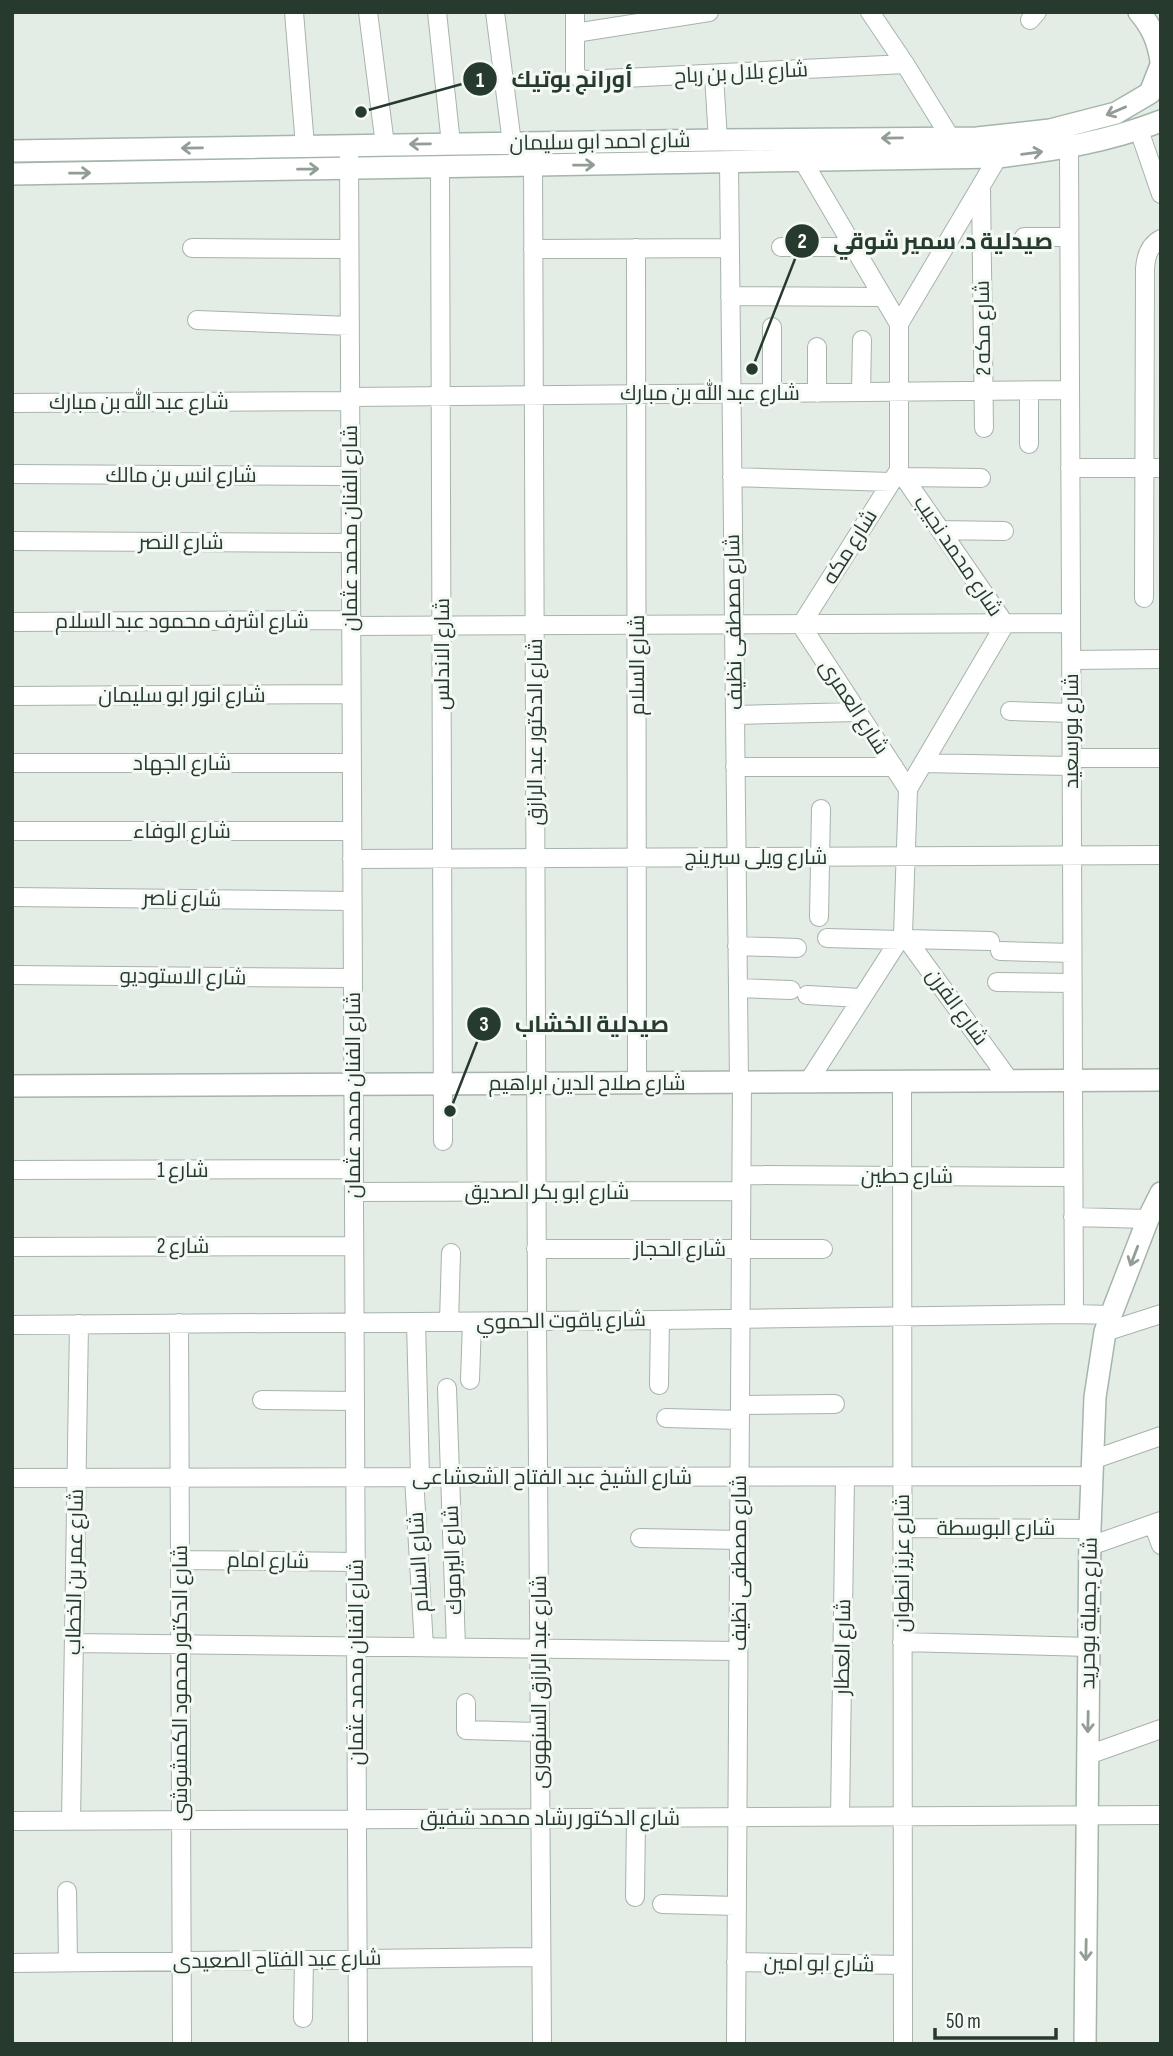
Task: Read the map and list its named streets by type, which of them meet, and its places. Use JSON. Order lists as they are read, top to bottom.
{
  "streets": {
    "main road": ["شارع احمد ابو سليمان", "شارع صلاح الدين ابراهيم", "شارع جميلة بوحريد"],
    "street": [
      "شارع بلال بن رباح",
      "شارع مكه 2",
      "شارع عبد الله بن مبارك",
      "شارع انس بن مالك",
      "شارع الفنان محمد عثمان",
      "شارع النصر",
      "شارع مكه",
      "شارع محمد نجيب",
      "شارع اشرف محمود عبد السلام",
      "شارع مصطفى نظيف",
      "شارع الاندلس",
      "شارع السلام",
      "شارع انور ابو سليمان",
      "شارع العمرى",
      "شارع بورسعيد",
      "شارع الدكتور عبد الرازق",
      "شارع الجهاد",
      "شارع الوفاء",
      "شارع ويلى سبرينج",
      "شارع ناصر",
      "شارع الاستوديو",
      "شارع الفرن",
      "شارع 1",
      "شارع حطين",
      "شارع ابو بكر الصديق",
      "شارع 2",
      "شارع الحجاز",
      "شارع ياقوت الحموي",
      "شارع الشيخ عبد الفتاح الشعشاعى",
      "شارع البوسطة",
      "شارع اليرموك",
      "شارع امام",
      "شارع عزيز انطوان",
      "شارع عمر بن الخطاب",
      "شارع العطار",
      "شارع عبد الرازق السنهورى",
      "شارع الدكتور محمود الكمشوشى",
      "شارع الدكتور رشاد محمد شفيق",
      "شارع عبد الفتاح الصعيدى",
      "شارع ابو امين"
    ]
  },
  "crossings": [
    ["شارع احمد ابو سليمان", "شارع الفنان محمد عثمان"],
    ["شارع احمد ابو سليمان", "شارع مصطفى نظيف"],
    ["شارع احمد ابو سليمان", "شارع الاندلس"],
    ["شارع احمد ابو سليمان", "شارع بورسعيد"],
    ["شارع احمد ابو سليمان", "شارع الدكتور عبد الرازق"],
    ["شارع مكه 2", "شارع عبد الله بن مبارك"],
    ["شارع عبد الله بن مبارك", "شارع الفنان محمد عثمان"],
    ["شارع عبد الله بن مبارك", "شارع مصطفى نظيف"],
    ["شارع عبد الله بن مبارك", "شارع الاندلس"],
    ["شارع عبد الله بن مبارك", "شارع السلام"],
    ["شارع عبد الله بن مبارك", "شارع بورسعيد"],
    ["شارع عبد الله بن مبارك", "شارع الدكتور عبد الرازق"],
    ["شارع انس بن مالك", "شارع الفنان محمد عثمان"],
    ["شارع الفنان محمد عثمان", "شارع النصر"],
    ["شارع الفنان محمد عثمان", "شارع اشرف محمود عبد السلام"],
    ["شارع الفنان محمد عثمان", "شارع انور ابو سليمان"],
    ["شارع الفنان محمد عثمان", "شارع الجهاد"],
    ["شارع الفنان محمد عثمان", "شارع الوفاء"],
    ["شارع الفنان محمد عثمان", "شارع ويلى سبرينج"],
    ["شارع الفنان محمد عثمان", "شارع ناصر"],
    ["شارع الفنان محمد عثمان", "شارع الاستوديو"],
    ["شارع الفنان محمد عثمان", "شارع صلاح الدين ابراهيم"],
    ["شارع الفنان محمد عثمان", "شارع 1"],
    ["شارع الفنان محمد عثمان", "شارع ابو بكر الصديق"],
    ["شارع الفنان محمد عثمان", "شارع 2"],
    ["شارع الفنان محمد عثمان", "شارع ياقوت الحموي"],
    ["شارع الفنان محمد عثمان", "شارع الشيخ عبد الفتاح الشعشاعى"],
    ["شارع الفنان محمد عثمان", "شارع امام"],
    ["شارع الفنان محمد عثمان", "شارع الدكتور رشاد محمد شفيق"],
    ["شارع الفنان محمد عثمان", "شارع عبد الفتاح الصعيدى"],
    ["شارع مكه", "شارع محمد نجيب"],
    ["شارع مكه", "شارع اشرف محمود عبد السلام"],
    ["شارع مكه", "شارع العمرى"],
    ["شارع محمد نجيب", "شارع اشرف محمود عبد السلام"],
    ["شارع محمد نجيب", "شارع العمرى"],
    ["شارع اشرف محمود عبد السلام", "شارع مصطفى نظيف"],
    ["شارع اشرف محمود عبد السلام", "شارع الاندلس"],
    ["شارع اشرف محمود عبد السلام", "شارع السلام"],
    ["شارع اشرف محمود عبد السلام", "شارع العمرى"],
    ["شارع اشرف محمود عبد السلام", "شارع بورسعيد"],
    ["شارع اشرف محمود عبد السلام", "شارع الدكتور عبد الرازق"],
    ["شارع مصطفى نظيف", "شارع ويلى سبرينج"],
    ["شارع مصطفى نظيف", "شارع صلاح الدين ابراهيم"],
    ["شارع مصطفى نظيف", "شارع حطين"],
    ["شارع مصطفى نظيف", "شارع ابو بكر الصديق"],
    ["شارع مصطفى نظيف", "شارع الحجاز"],
    ["شارع مصطفى نظيف", "شارع ياقوت الحموي"],
    ["شارع مصطفى نظيف", "شارع الشيخ عبد الفتاح الشعشاعى"],
    ["شارع مصطفى نظيف", "شارع الدكتور رشاد محمد شفيق"],
    ["شارع مصطفى نظيف", "شارع ابو امين"],
    ["شارع الاندلس", "شارع ويلى سبرينج"],
    ["شارع الاندلس", "شارع صلاح الدين ابراهيم"],
    ["شارع السلام", "شارع ويلى سبرينج"],
    ["شارع السلام", "شارع صلاح الدين ابراهيم"],
    ["شارع السلام", "شارع ياقوت الحموي"],
    ["شارع السلام", "شارع الشيخ عبد الفتاح الشعشاعى"],
    ["شارع بورسعيد", "شارع ويلى سبرينج"],
    ["شارع بورسعيد", "شارع صلاح الدين ابراهيم"],
    ["شارع بورسعيد", "شارع حطين"],
    ["شارع بورسعيد", "شارع ياقوت الحموي"],
    ["شارع الدكتور عبد الرازق", "شارع ويلى سبرينج"],
    ["شارع الدكتور عبد الرازق", "شارع صلاح الدين ابراهيم"],
    ["شارع الدكتور عبد الرازق", "شارع ابو بكر الصديق"],
    ["شارع الدكتور عبد الرازق", "شارع الحجاز"],
    ["شارع الدكتور عبد الرازق", "شارع ياقوت الحموي"],
    ["شارع الدكتور عبد الرازق", "شارع عبد الرازق السنهورى"],
    ["شارع الفرن", "شارع صلاح الدين ابراهيم"],
    ["شارع صلاح الدين ابراهيم", "شارع عزيز انطوان"],
    ["شارع حطين", "شارع ابو بكر الصديق"],
    ["شارع حطين", "شارع عزيز انطوان"],
    ["شارع ياقوت الحموي", "شارع عزيز انطوان"],
    ["شارع ياقوت الحموي", "شارع عمر بن الخطاب"],
    ["شارع ياقوت الحموي", "شارع جميلة بوحريد"],
    ["شارع ياقوت الحموي", "شارع عبد الرازق السنهورى"],
    ["شارع ياقوت الحموي", "شارع الدكتور محمود الكمشوشى"],
    ["شارع الشيخ عبد الفتاح الشعشاعى", "شارع اليرموك"],
    ["شارع الشيخ عبد الفتاح الشعشاعى", "شارع عزيز انطوان"],
    ["شارع الشيخ عبد الفتاح الشعشاعى", "شارع عمر بن الخطاب"],
    ["شارع الشيخ عبد الفتاح الشعشاعى", "شارع جميلة بوحريد"],
    ["شارع الشيخ عبد الفتاح الشعشاعى", "شارع العطار"],
    ["شارع الشيخ عبد الفتاح الشعشاعى", "شارع عبد الرازق السنهورى"],
    ["شارع الشيخ عبد الفتاح الشعشاعى", "شارع الدكتور محمود الكمشوشى"],
    ["شارع البوسطة", "شارع عزيز انطوان"],
    ["شارع البوسطة", "شارع جميلة بوحريد"],
    ["شارع امام", "شارع الدكتور محمود الكمشوشى"],
    ["شارع عزيز انطوان", "شارع الدكتور رشاد محمد شفيق"],
    ["شارع عزيز انطوان", "شارع ابو امين"],
    ["شارع عمر بن الخطاب", "شارع الدكتور رشاد محمد شفيق"],
    ["شارع جميلة بوحريد", "شارع الدكتور رشاد محمد شفيق"],
    ["شارع العطار", "شارع الدكتور رشاد محمد شفيق"],
    ["شارع عبد الرازق السنهورى", "شارع الدكتور رشاد محمد شفيق"],
    ["شارع عبد الرازق السنهورى", "شارع عبد الفتاح الصعيدى"],
    ["شارع الدكتور محمود الكمشوشى", "شارع الدكتور رشاد محمد شفيق"],
    ["شارع الدكتور محمود الكمشوشى", "شارع عبد الفتاح الصعيدى"]
  ],
  "one_way": ["شارع جميلة بوحريد"],
  "places": ["أورانج بوتيك", "صيدلية د. سمير شوقي", "صيدلية الخشاب"],
  "scale_bar": "50 m"
}
